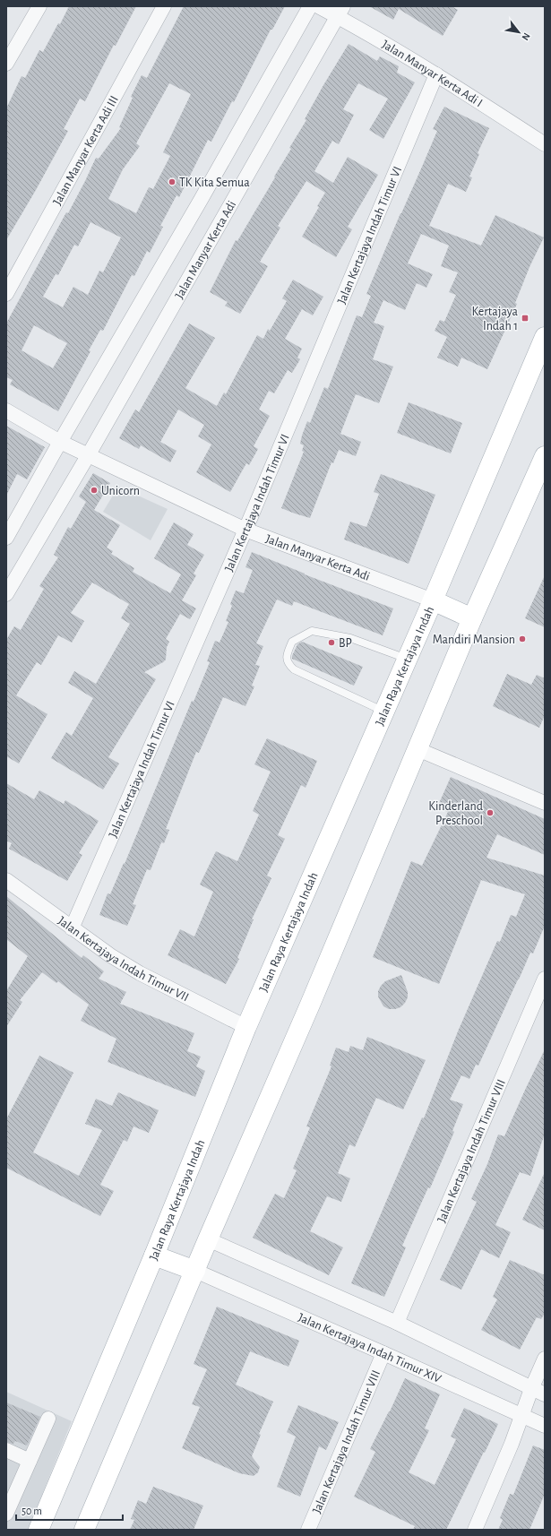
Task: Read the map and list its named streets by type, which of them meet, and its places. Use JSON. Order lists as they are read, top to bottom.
{
  "streets": {
    "main road": ["Jalan Raya Kertajaya Indah"],
    "street": [
      "Jalan Manyar Kerta Adi I",
      "Jalan Manyar Kerta Adi III",
      "Jalan Kertajaya Indah Timur VI",
      "Jalan Manyar Kerta Adi",
      "Jalan Kertajaya Indah Timur VII",
      "Jalan Kertajaya Indah Timur VIII",
      "Jalan Kertajaya Indah Timur XIV"
    ]
  },
  "crossings": [
    ["Jalan Manyar Kerta Adi I", "Jalan Kertajaya Indah Timur VI"],
    ["Jalan Manyar Kerta Adi I", "Jalan Manyar Kerta Adi"],
    ["Jalan Kertajaya Indah Timur VI", "Jalan Manyar Kerta Adi"],
    ["Jalan Kertajaya Indah Timur VI", "Jalan Kertajaya Indah Timur VII"],
    ["Jalan Manyar Kerta Adi", "Jalan Raya Kertajaya Indah"],
    ["Jalan Raya Kertajaya Indah", "Jalan Kertajaya Indah Timur VII"],
    ["Jalan Kertajaya Indah Timur VIII", "Jalan Kertajaya Indah Timur XIV"]
  ],
  "places": {
    "other": [
      "TK Kita Semua",
      "Unicorn",
      "Mandiri Mansion",
      "BP",
      "Kinderland Preschool"
    ],
    "transit": ["Kertajaya Indah 1"]
  },
  "scale_bar": "50 m",
  "north": "bottom right"
}
